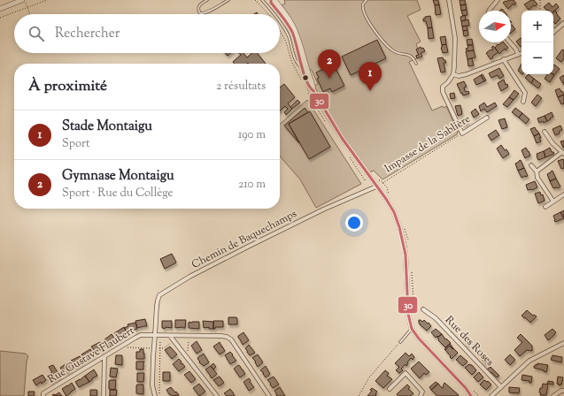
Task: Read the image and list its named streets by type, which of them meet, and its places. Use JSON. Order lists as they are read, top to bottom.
{
  "streets": {
    "street": [
      "Impasse de la Sablière",
      "Chemin de Baquechamps",
      "Rue des Roses",
      "Rue Gustave Flaubert"
    ]
  },
  "crossings": [
    ["Impasse de la Sablière", "Chemin de Baquechamps"],
    ["Chemin de Baquechamps", "Rue Gustave Flaubert"]
  ],
  "lines": ["transit line 30"],
  "north": "right",
  "page": {
    "map_buttons": ["+", "−"],
    "search": "Rechercher",
    "pins": ["2", "1"],
    "heading": ["À proximité", "2 résultats"],
    "list": [
      {
        "mark": "1",
        "name": "Stade Montaigu",
        "note": "Sport",
        "value": "190 m"
      },
      {
        "mark": "2",
        "name": "Gymnase Montaigu",
        "note": "Sport · Rue du Collège",
        "value": "210 m"
      }
    ]
  }
}
